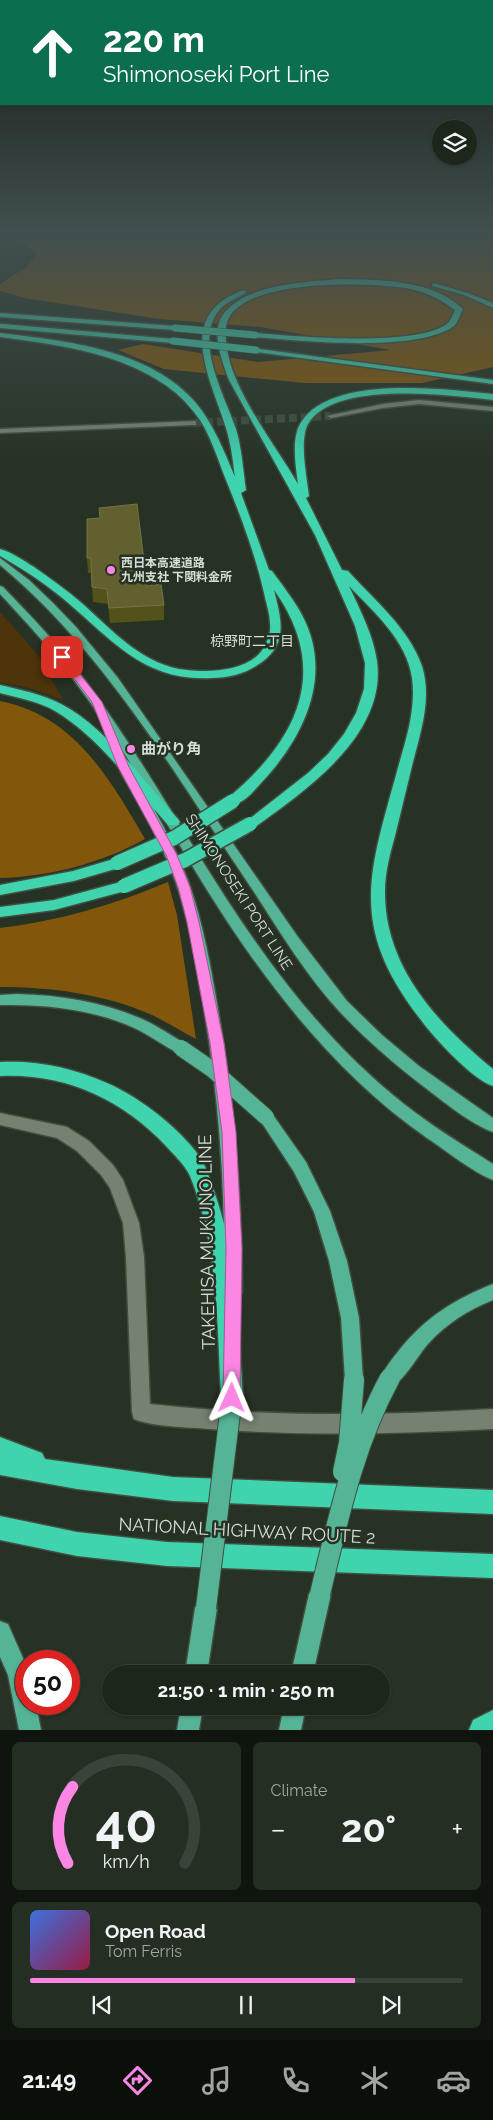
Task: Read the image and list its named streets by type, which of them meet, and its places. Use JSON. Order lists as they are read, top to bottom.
{
  "streets": {
    "highway": ["NATIONAL HIGHWAY ROUTE 2"],
    "main road": ["SHIMONOSEKI PORT LINE", "TAKEHISA MUKUNO LINE"]
  },
  "crossings": [
    ["SHIMONOSEKI PORT LINE", "TAKEHISA MUKUNO LINE"]
  ],
  "districts": ["椋野町二丁目"],
  "places": ["西日本高速道路 九州支社 下関料金所", "曲がり角"],
  "page": {
    "turn": ["220 m", "Shimonoseki Port Line"],
    "limit": "50",
    "trip": "21:50 · 1 min · 250 m",
    "tile": "Climate",
    "heat": ["−", "20°", "+"],
    "song": ["Open Road", "Tom Ferris"],
    "tabs": "21:49",
    "gauge": ["40", "km/h"]
  }
}
